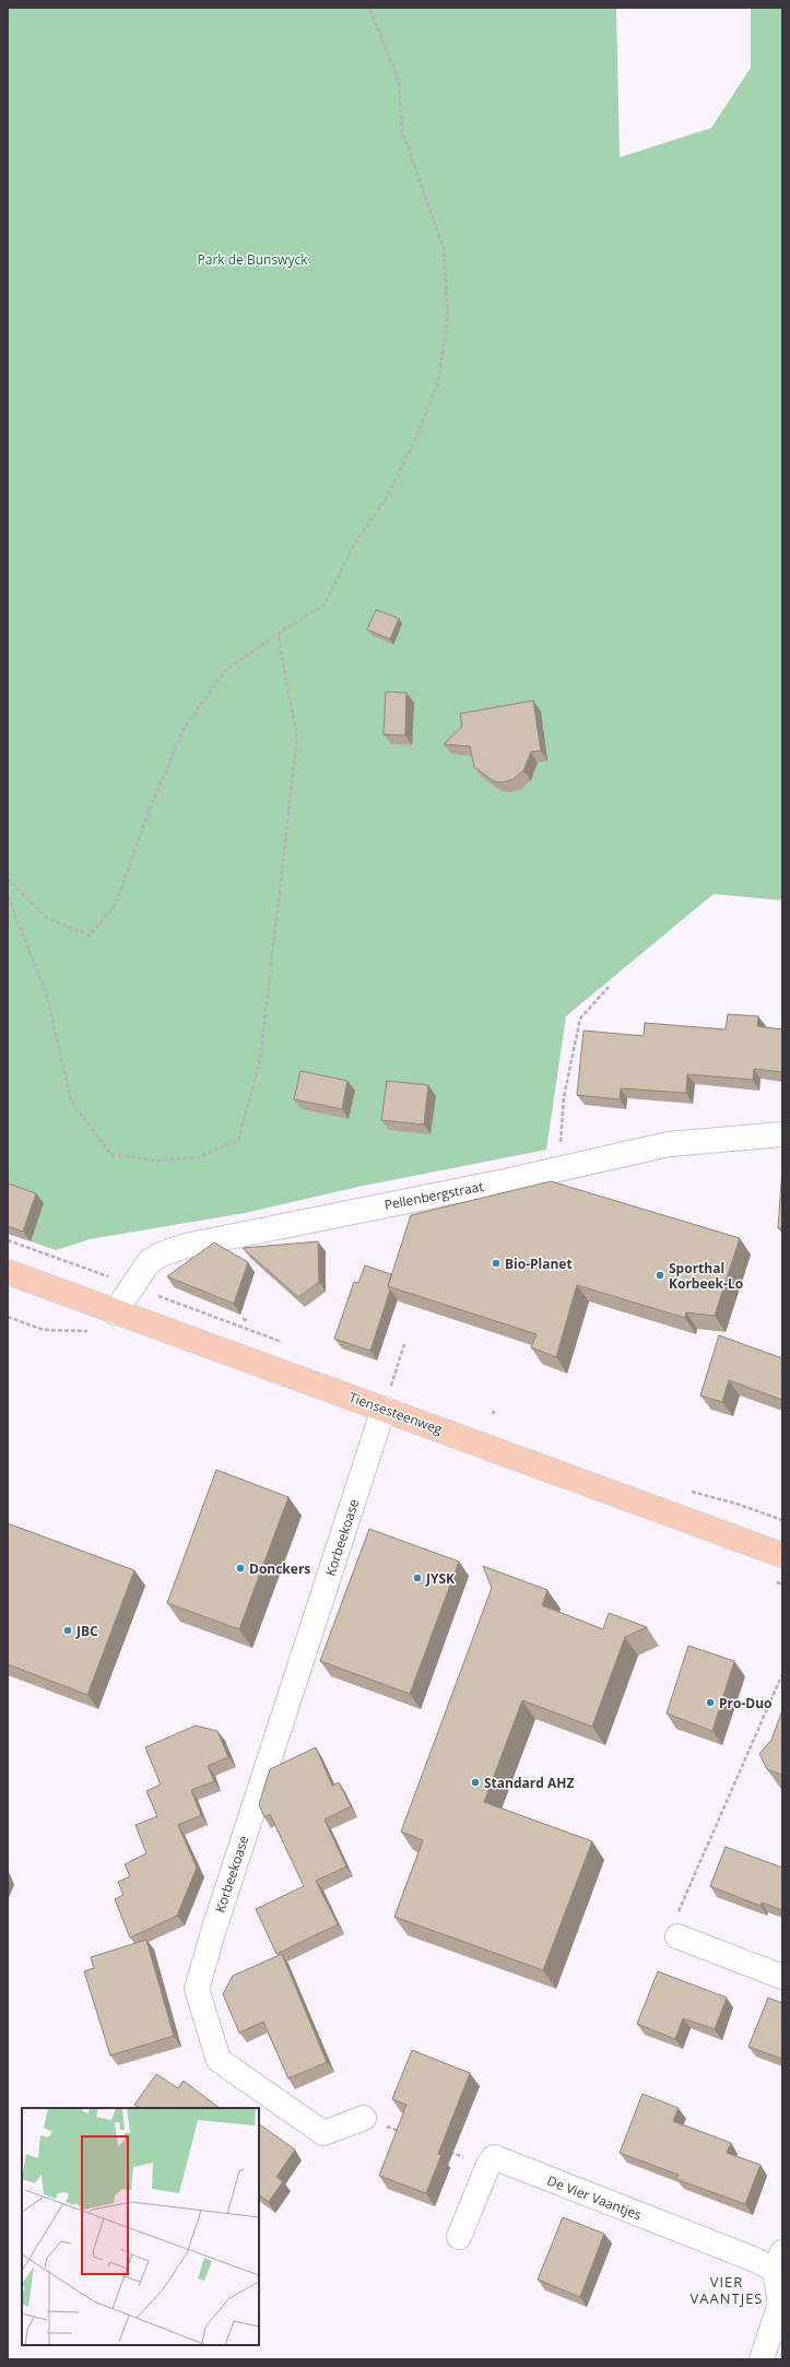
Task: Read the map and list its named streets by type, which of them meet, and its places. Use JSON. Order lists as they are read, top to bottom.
{
  "streets": {
    "main road": ["Tiensesteenweg"],
    "street": ["Pellenbergstraat", "Korbeekoase", "De Vier Vaantjes"]
  },
  "crossings": [
    ["Pellenbergstraat", "Tiensesteenweg"],
    ["Tiensesteenweg", "Korbeekoase"]
  ],
  "districts": ["VIER VAANTJES"],
  "parks": ["Park de Bunswyck"],
  "places": [
    "Bio-Planet",
    "Sporthal Korbeek-Lo",
    "Donckers",
    "JYSK",
    "JBC",
    "Pro-Duo",
    "Standard AHZ"
  ]
}
